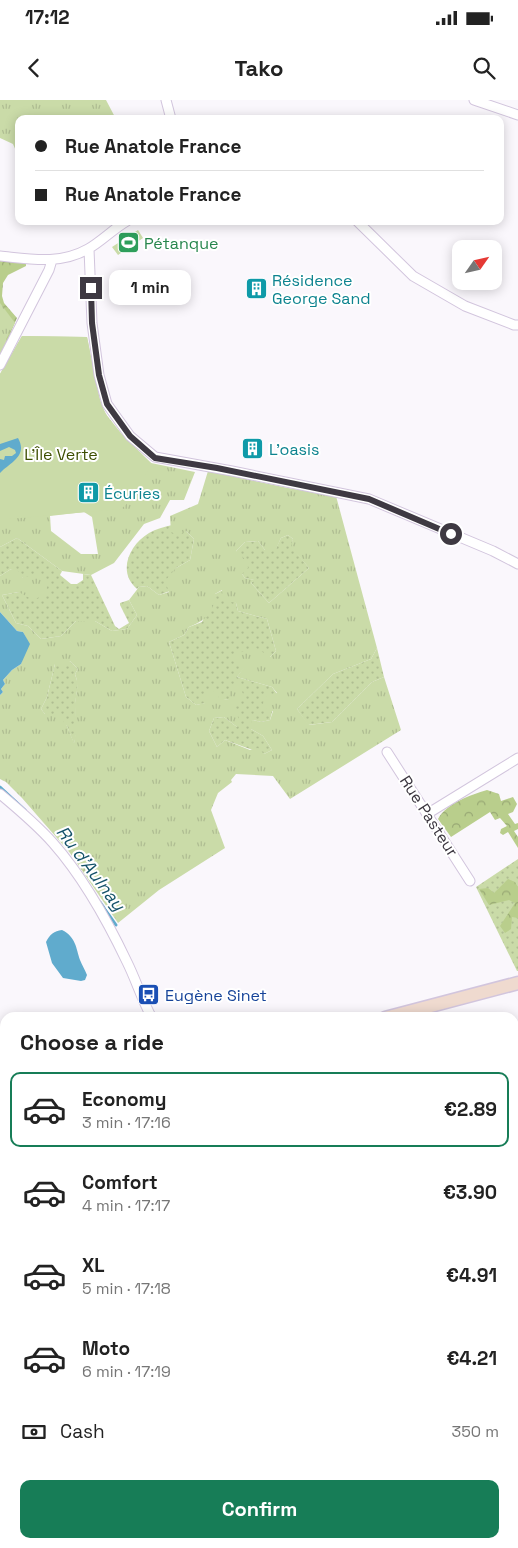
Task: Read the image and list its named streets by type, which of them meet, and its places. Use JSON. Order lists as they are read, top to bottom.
{
  "streets": {
    "street": ["Rue Pasteur"]
  },
  "water": ["Ru d'Aulnay"],
  "parks": ["L'Île Verte"],
  "places": {
    "sports": ["Pétanque"],
    "building": ["Résidence George Sand", "L'oasis", "Écuries"],
    "bus stop": ["Eugène Sinet"]
  },
  "north": "top right",
  "page": {
    "status": "17:12",
    "header": "Tako",
    "banner": ["Rue Anatole France", "Rue Anatole France"],
    "bubble": "1 min",
    "heading": "Choose a ride",
    "list": [
      {
        "name": "Economy",
        "note": "3 min · 17:16",
        "value": "€2.89"
      },
      {
        "name": "Comfort",
        "note": "4 min · 17:17",
        "value": "€3.90"
      },
      {
        "name": "XL",
        "note": "5 min · 17:18",
        "value": "€4.91"
      },
      {
        "name": "Moto",
        "note": "6 min · 17:19",
        "value": "€4.21"
      }
    ],
    "pay": ["Cash", "350 m"],
    "buttons": "Confirm"
  }
}
